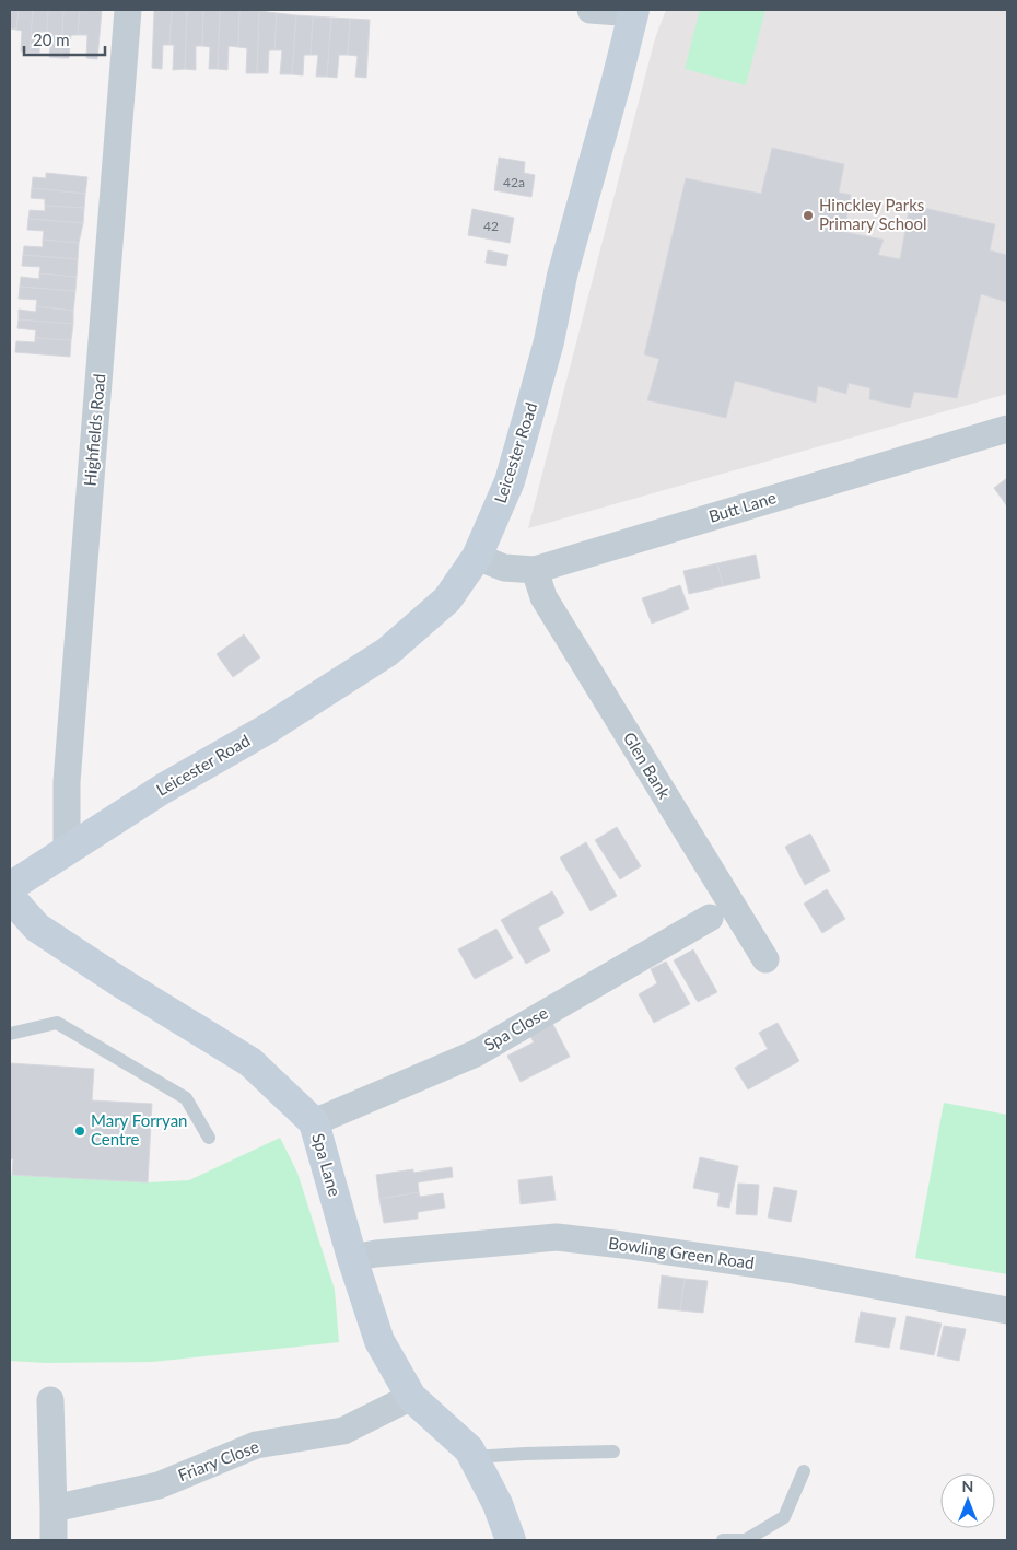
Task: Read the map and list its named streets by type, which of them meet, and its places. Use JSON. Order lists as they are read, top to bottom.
{
  "streets": {
    "main road": ["Leicester Road", "Spa Lane"],
    "street": [
      "Highfields Road",
      "Butt Lane",
      "Glen Bank",
      "Spa Close",
      "Bowling Green Road",
      "Friary Close"
    ]
  },
  "crossings": [
    ["Highfields Road", "Leicester Road"],
    ["Leicester Road", "Butt Lane"],
    ["Butt Lane", "Glen Bank"],
    ["Spa Close", "Spa Lane"],
    ["Spa Lane", "Bowling Green Road"],
    ["Spa Lane", "Friary Close"]
  ],
  "places": ["Hinckley Parks Primary School", "Mary Forryan Centre"],
  "house_numbers": ["42a", "42"],
  "scale_bar": "20 m",
  "north": "top"
}
